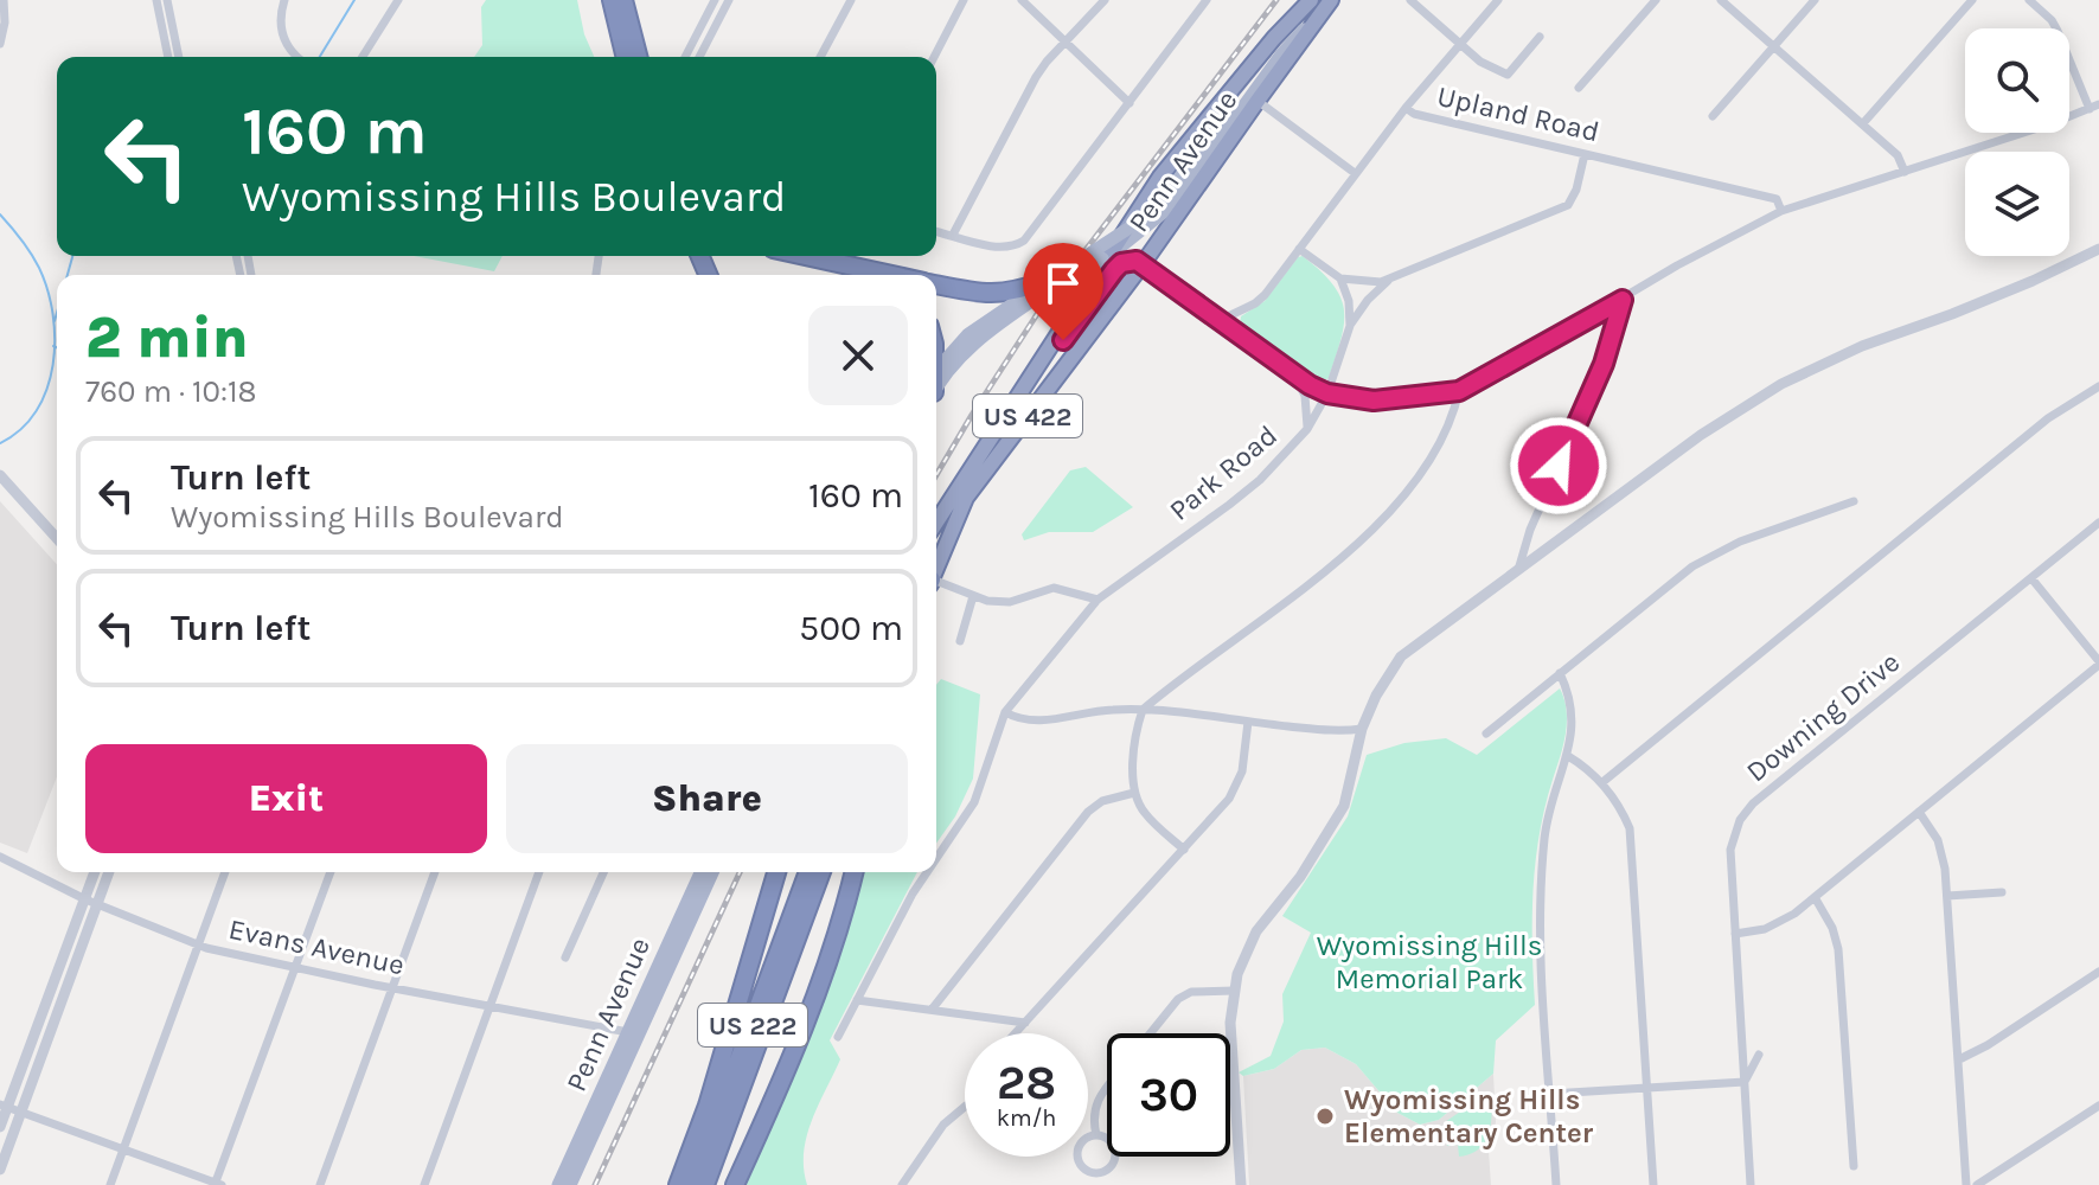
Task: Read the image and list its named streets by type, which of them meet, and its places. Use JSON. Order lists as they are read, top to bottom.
{
  "streets": {
    "highway": ["Penn Avenue", "US 422", "US 222"],
    "street": [
      "Upland Road",
      "Park Road",
      "Downing Drive",
      "Evans Avenue"
    ]
  },
  "crossings": [
    ["Penn Avenue", "Evans Avenue"]
  ],
  "parks": ["Wyomissing Hills Memorial Park"],
  "places": ["Wyomissing Hills Elementary Center"],
  "page": {
    "turn": ["160 m", "Wyomissing Hills Boulevard"],
    "heading": ["2 min", "760 m · 10:18"],
    "list": [
      {
        "name": "Turn left",
        "note": "Wyomissing Hills Boulevard",
        "value": "160 m"
      },
      {
        "name": "Turn left",
        "value": "500 m"
      }
    ],
    "buttons": ["Exit", "Share"],
    "speed": "28 km/h",
    "limit": "30"
  }
}
